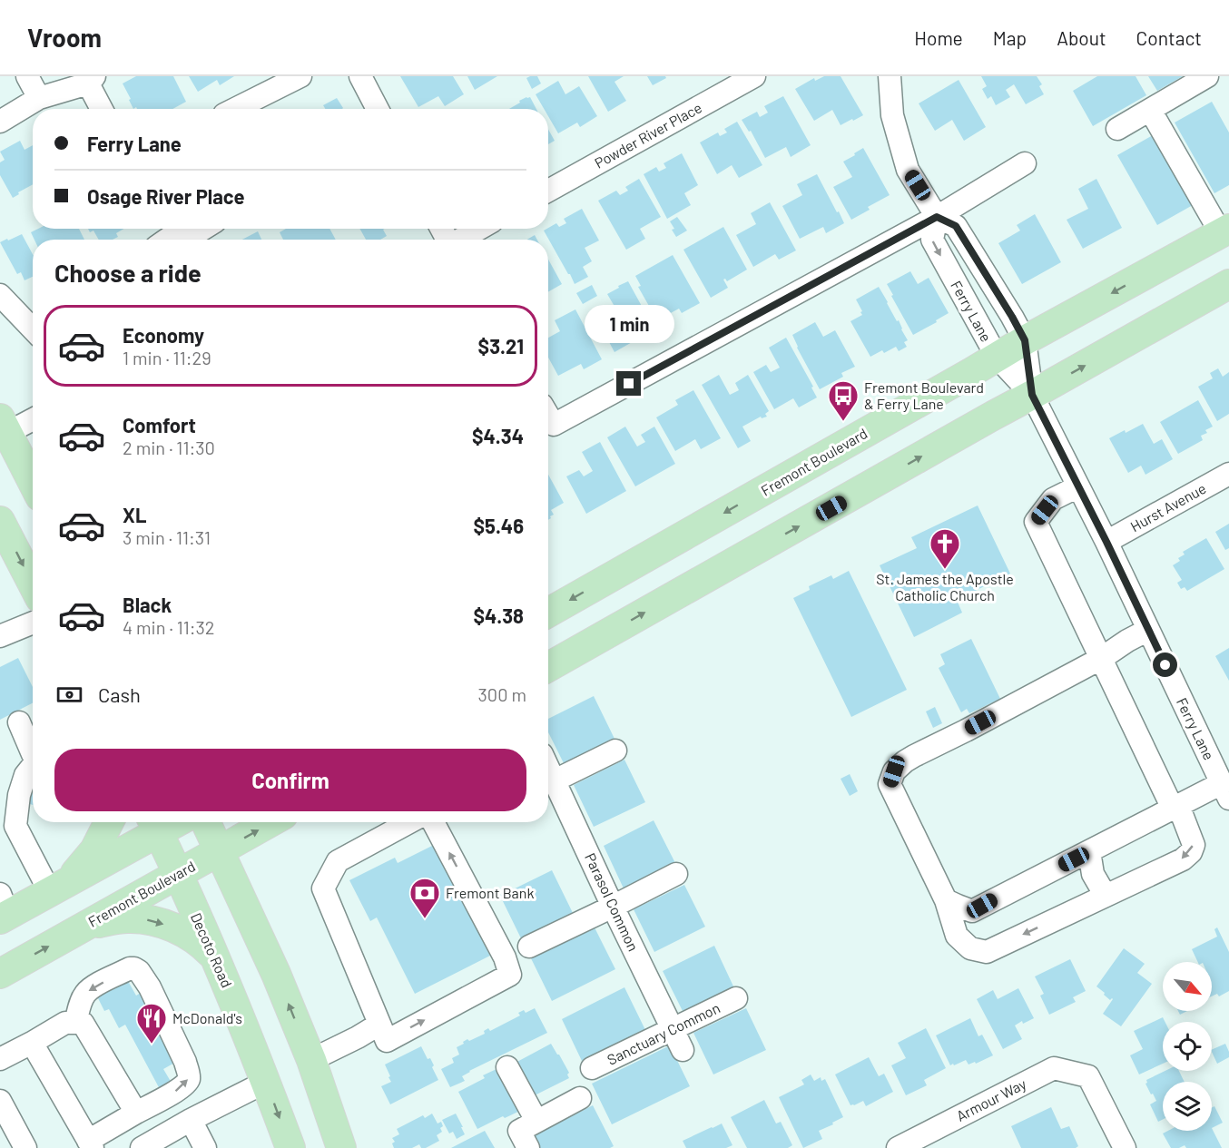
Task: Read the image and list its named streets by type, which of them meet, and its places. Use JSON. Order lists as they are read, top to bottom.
{
  "streets": {
    "main road": ["Fremont Boulevard", "Decoto Road"],
    "street": [
      "Powder River Place",
      "Ferry Lane",
      "Hurst Avenue",
      "Parasol Common",
      "Sanctuary Common",
      "Armour Way"
    ]
  },
  "crossings": [
    ["Ferry Lane", "Fremont Boulevard"],
    ["Ferry Lane", "Hurst Avenue"],
    ["Fremont Boulevard", "Decoto Road"],
    ["Parasol Common", "Sanctuary Common"]
  ],
  "places": {
    "bus stop": ["Fremont Boulevard & Ferry Lane"],
    "church": ["St. James the Apostle Catholic Church"],
    "bank": ["Fremont Bank"],
    "restaurant": ["McDonald's"]
  },
  "north": "bottom right",
  "page": {
    "header": "Vroom",
    "nav": [
      "Home",
      "Map",
      "About",
      "Contact"
    ],
    "banner": ["Ferry Lane", "Osage River Place"],
    "heading": "Choose a ride",
    "bubble": "1 min",
    "list": [
      {
        "name": "Economy",
        "note": "1 min · 11:29",
        "value": "$3.21"
      },
      {
        "name": "Comfort",
        "note": "2 min · 11:30",
        "value": "$4.34"
      },
      {
        "name": "XL",
        "note": "3 min · 11:31",
        "value": "$5.46"
      },
      {
        "name": "Black",
        "note": "4 min · 11:32",
        "value": "$4.38"
      }
    ],
    "pay": ["Cash", "300 m"],
    "buttons": "Confirm"
  }
}
